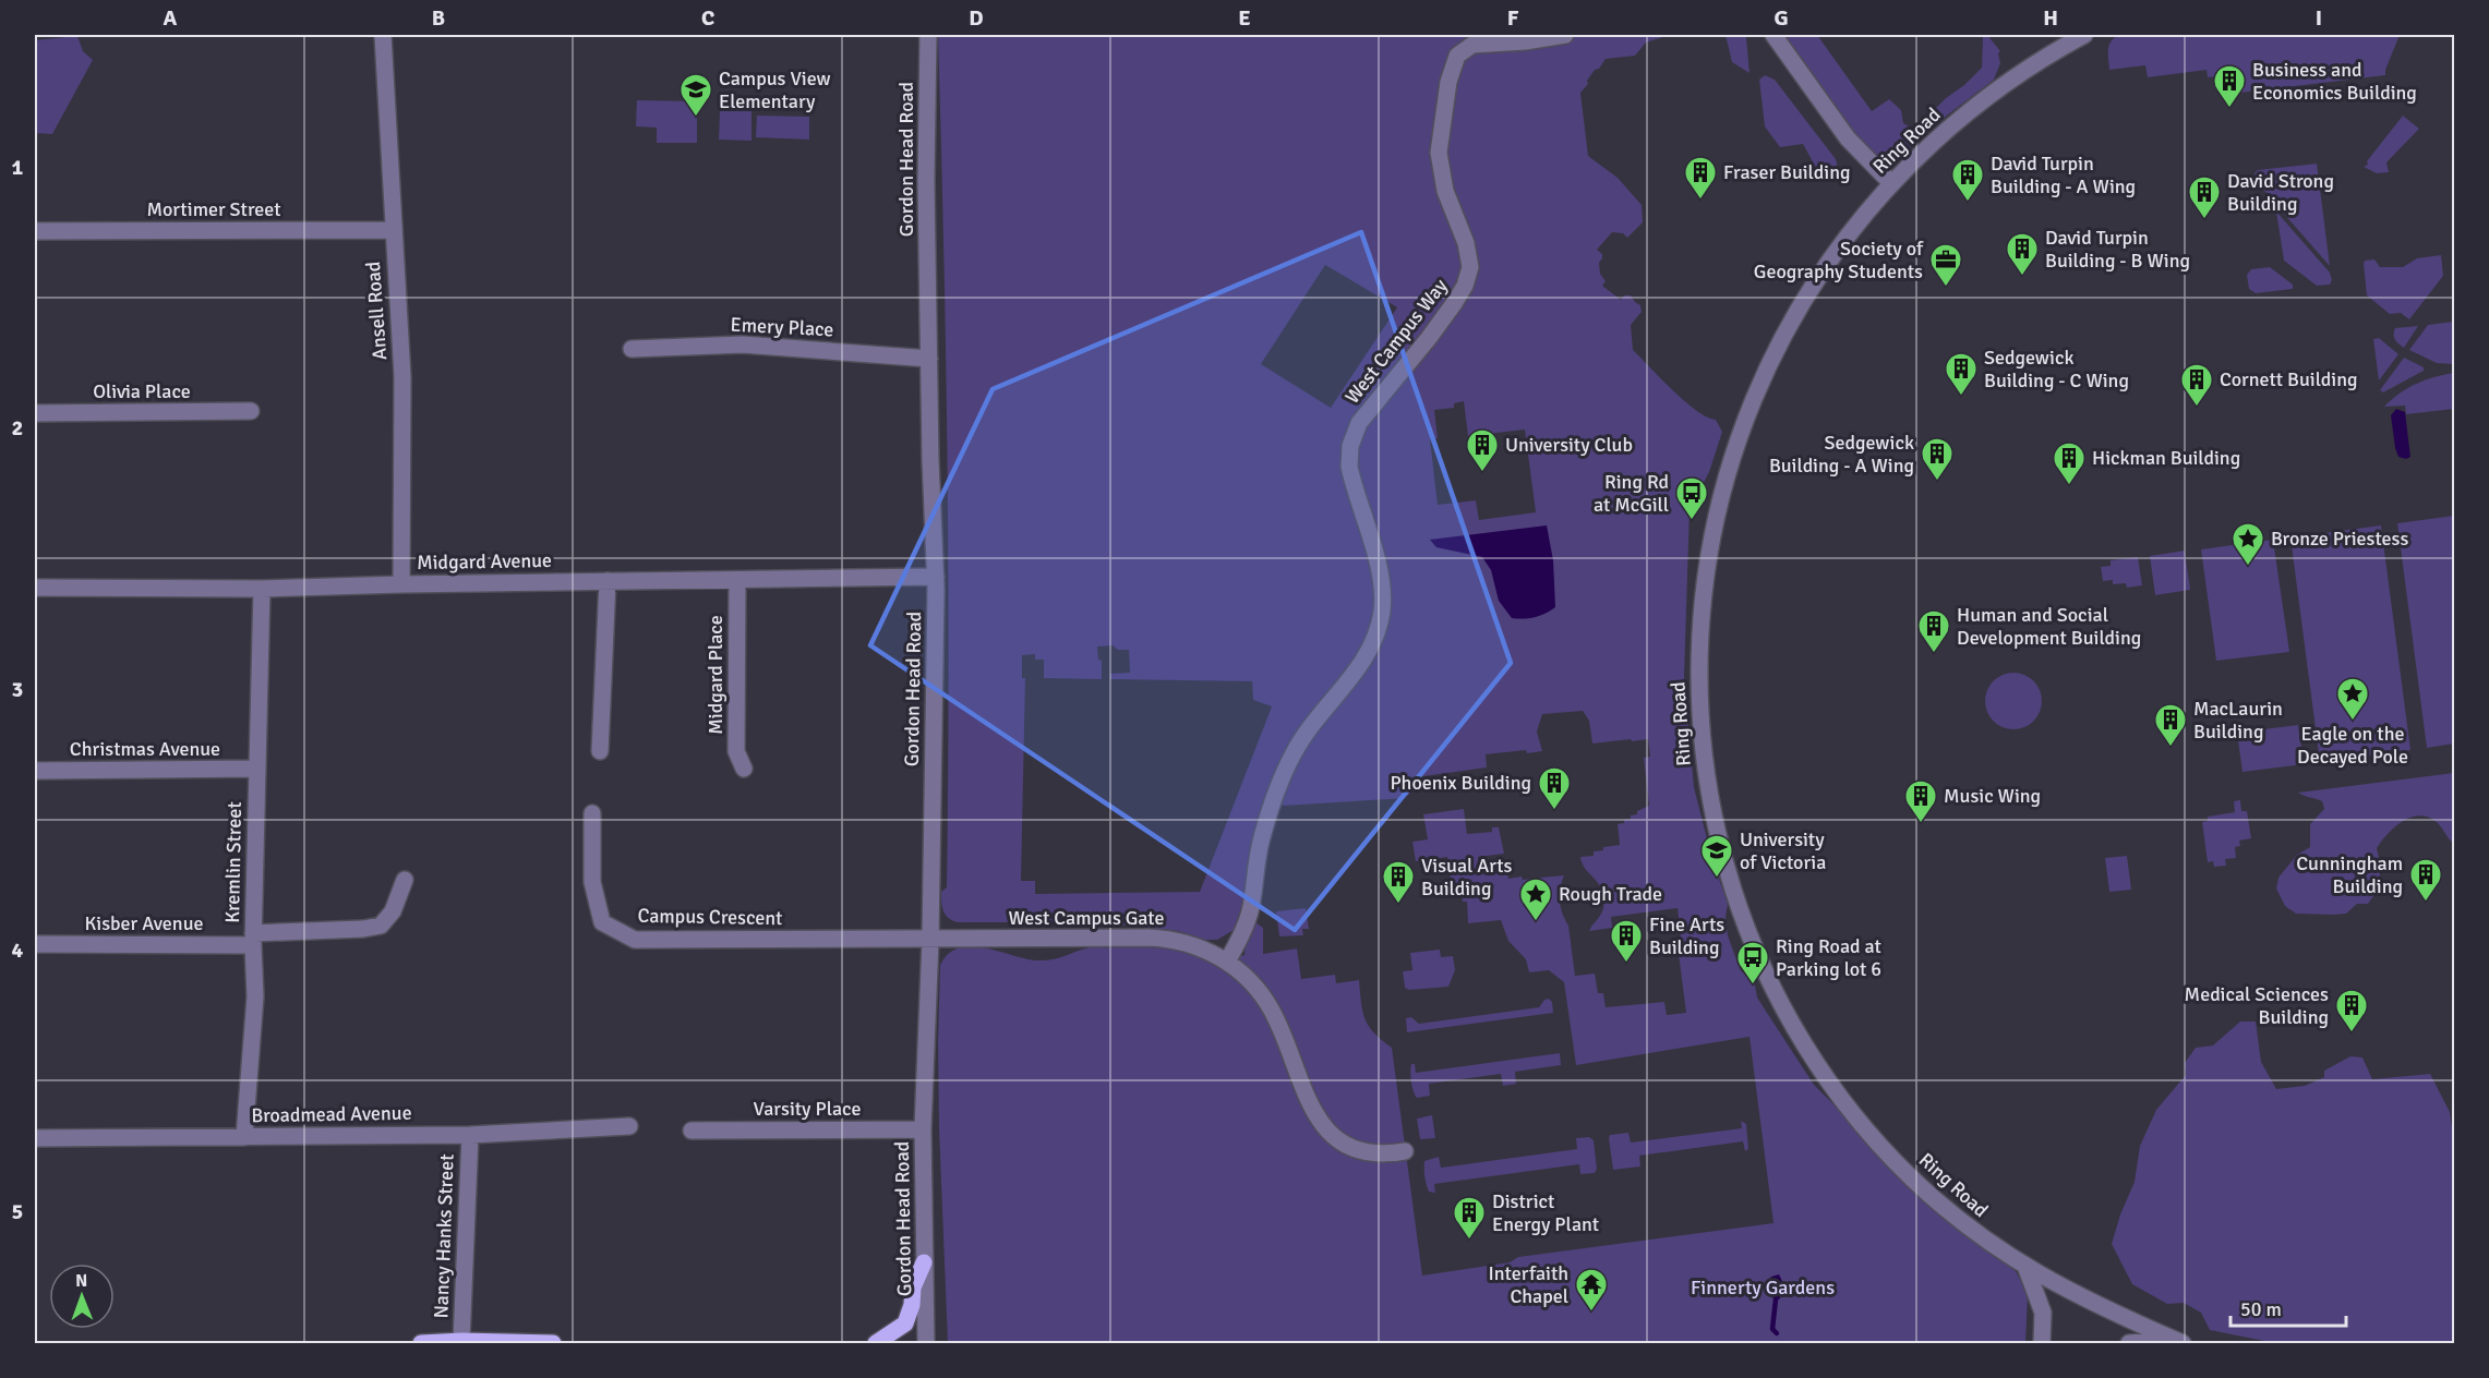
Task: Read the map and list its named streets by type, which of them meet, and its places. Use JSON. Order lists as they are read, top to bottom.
{
  "streets": {
    "street": [
      "Ring Road",
      "Gordon Head Road",
      "Mortimer Street",
      "Ansell Road",
      "Emery Place",
      "West Campus Way",
      "Olivia Place",
      "Midgard Avenue",
      "Midgard Place",
      "Christmas Avenue",
      "Kremlin Street",
      "Campus Crescent",
      "West Campus Gate",
      "Kisber Avenue",
      "Varsity Place",
      "Broadmead Avenue",
      "Nancy Hanks Street"
    ]
  },
  "crossings": [
    ["Gordon Head Road", "Emery Place"],
    ["Gordon Head Road", "Midgard Avenue"],
    ["Gordon Head Road", "Campus Crescent"],
    ["Gordon Head Road", "West Campus Gate"],
    ["Gordon Head Road", "Varsity Place"],
    ["Mortimer Street", "Ansell Road"],
    ["Ansell Road", "Midgard Avenue"],
    ["West Campus Way", "West Campus Gate"],
    ["Midgard Avenue", "Midgard Place"],
    ["Midgard Avenue", "Kremlin Street"],
    ["Christmas Avenue", "Kremlin Street"],
    ["Kremlin Street", "Kisber Avenue"],
    ["Kremlin Street", "Broadmead Avenue"],
    ["Campus Crescent", "West Campus Gate"],
    ["Broadmead Avenue", "Nancy Hanks Street"]
  ],
  "parks": ["Finnerty Gardens"],
  "places": {
    "building": [
      "Business and Economics Building",
      "Fraser Building",
      "David Turpin Building - A Wing",
      "David Strong Building",
      "David Turpin Building - B Wing",
      "Sedgewick Building - C Wing",
      "Cornett Building",
      "University Club",
      "Sedgewick Building - A Wing",
      "Hickman Building",
      "Human and Social Development Building",
      "MacLaurin Building",
      "Phoenix Building",
      "Music Wing",
      "Cunningham Building",
      "Visual Arts Building",
      "Fine Arts Building",
      "Medical Sciences Building",
      "District Energy Plant"
    ],
    "school or university": ["Campus View Elementary", "University of Victoria"],
    "office": ["Society of Geography Students"],
    "bus stop": ["Ring Rd at McGill", "Ring Road at Parking lot 6"],
    "place": ["Bronze Priestess", "Eagle on the Decayed Pole", "Rough Trade"],
    "temple": ["Interfaith Chapel"]
  },
  "scale_bar": "50 m",
  "north": "top",
  "grid": {
    "columns": [
      "A",
      "B",
      "C",
      "D",
      "E",
      "F",
      "G",
      "H",
      "I"
    ],
    "rows": [
      "1",
      "2",
      "3",
      "4",
      "5"
    ]
  }
}
